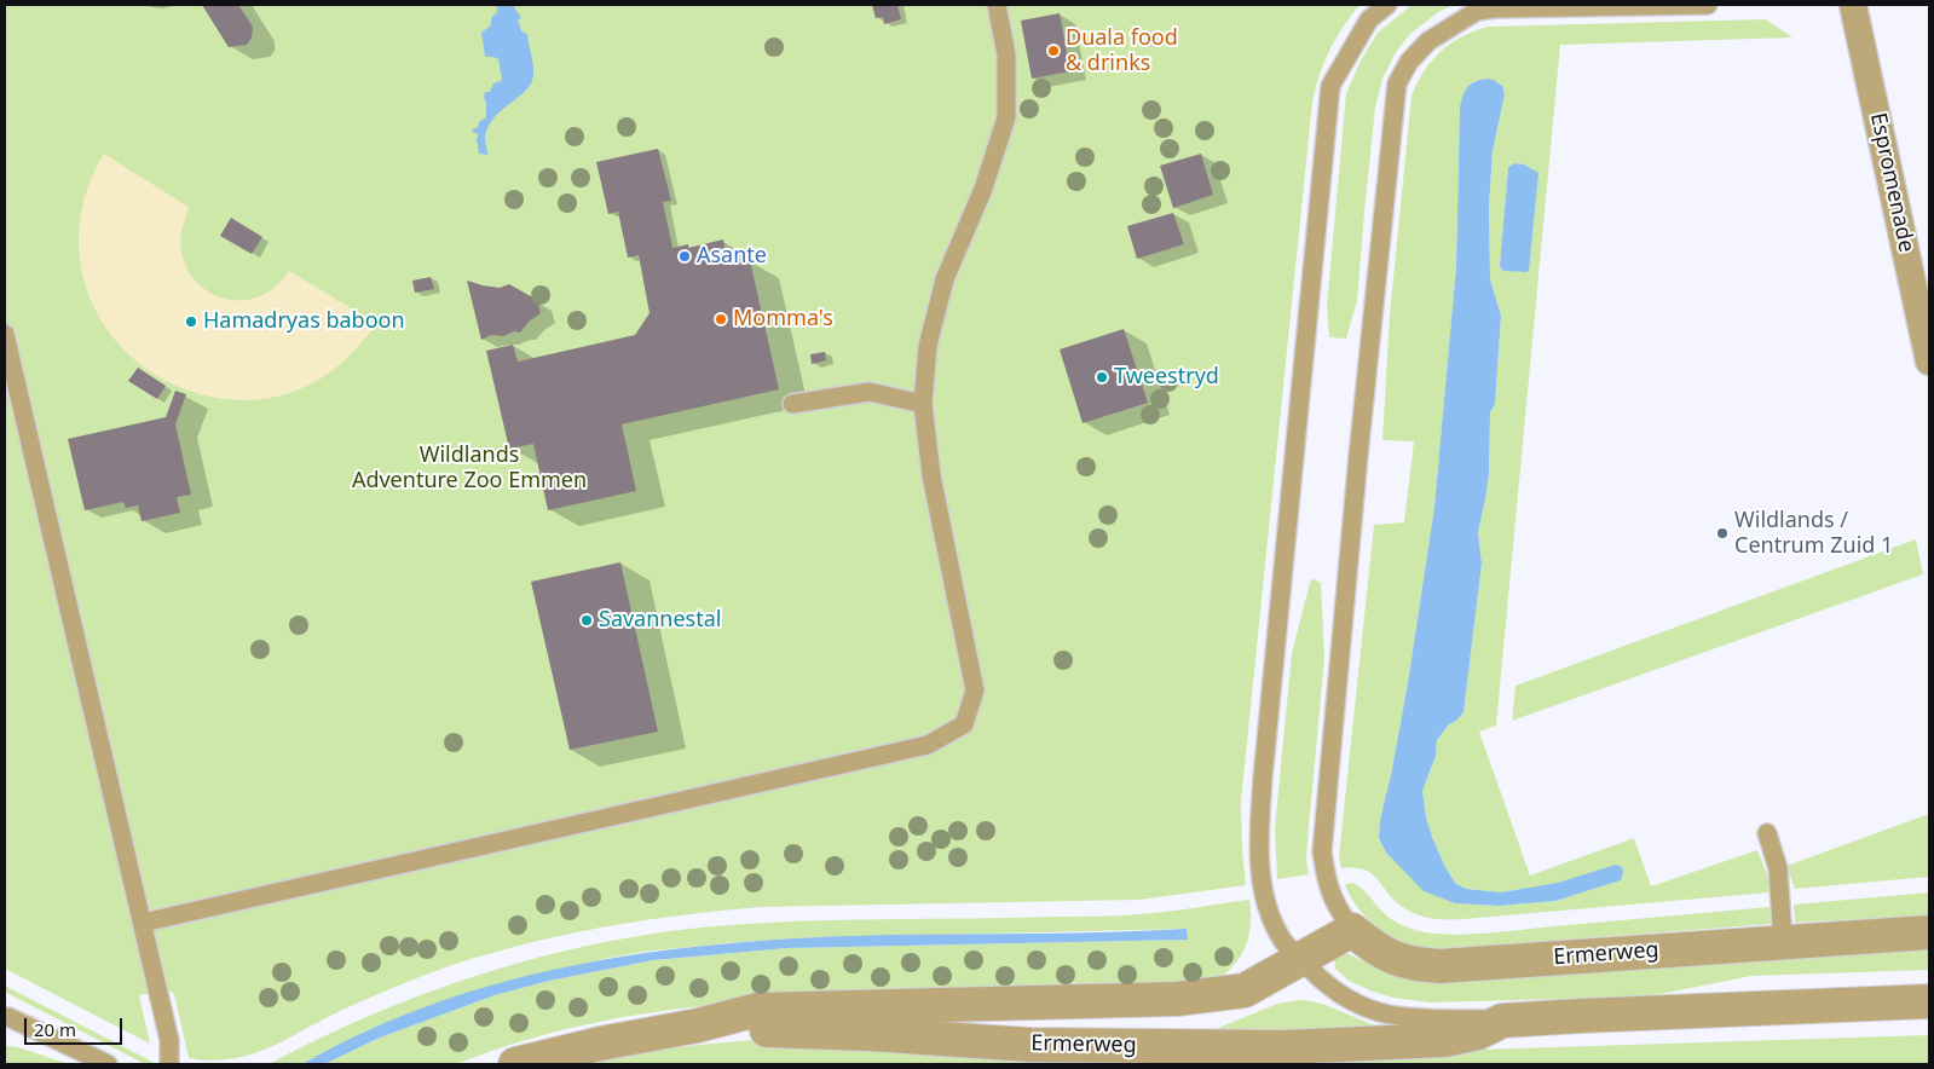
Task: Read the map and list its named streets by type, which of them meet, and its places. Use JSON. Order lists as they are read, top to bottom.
{
  "streets": {
    "street": ["Espromenade", "Ermerweg"]
  },
  "parks": ["Wildlands Adventure Zoo Emmen"],
  "places": [
    "Duala food & drinks",
    "Asante",
    "Momma's",
    "Hamadryas baboon",
    "Tweestryd",
    "Wildlands / Centrum Zuid 1",
    "Savannestal"
  ],
  "scale_bar": "20 m"
}
